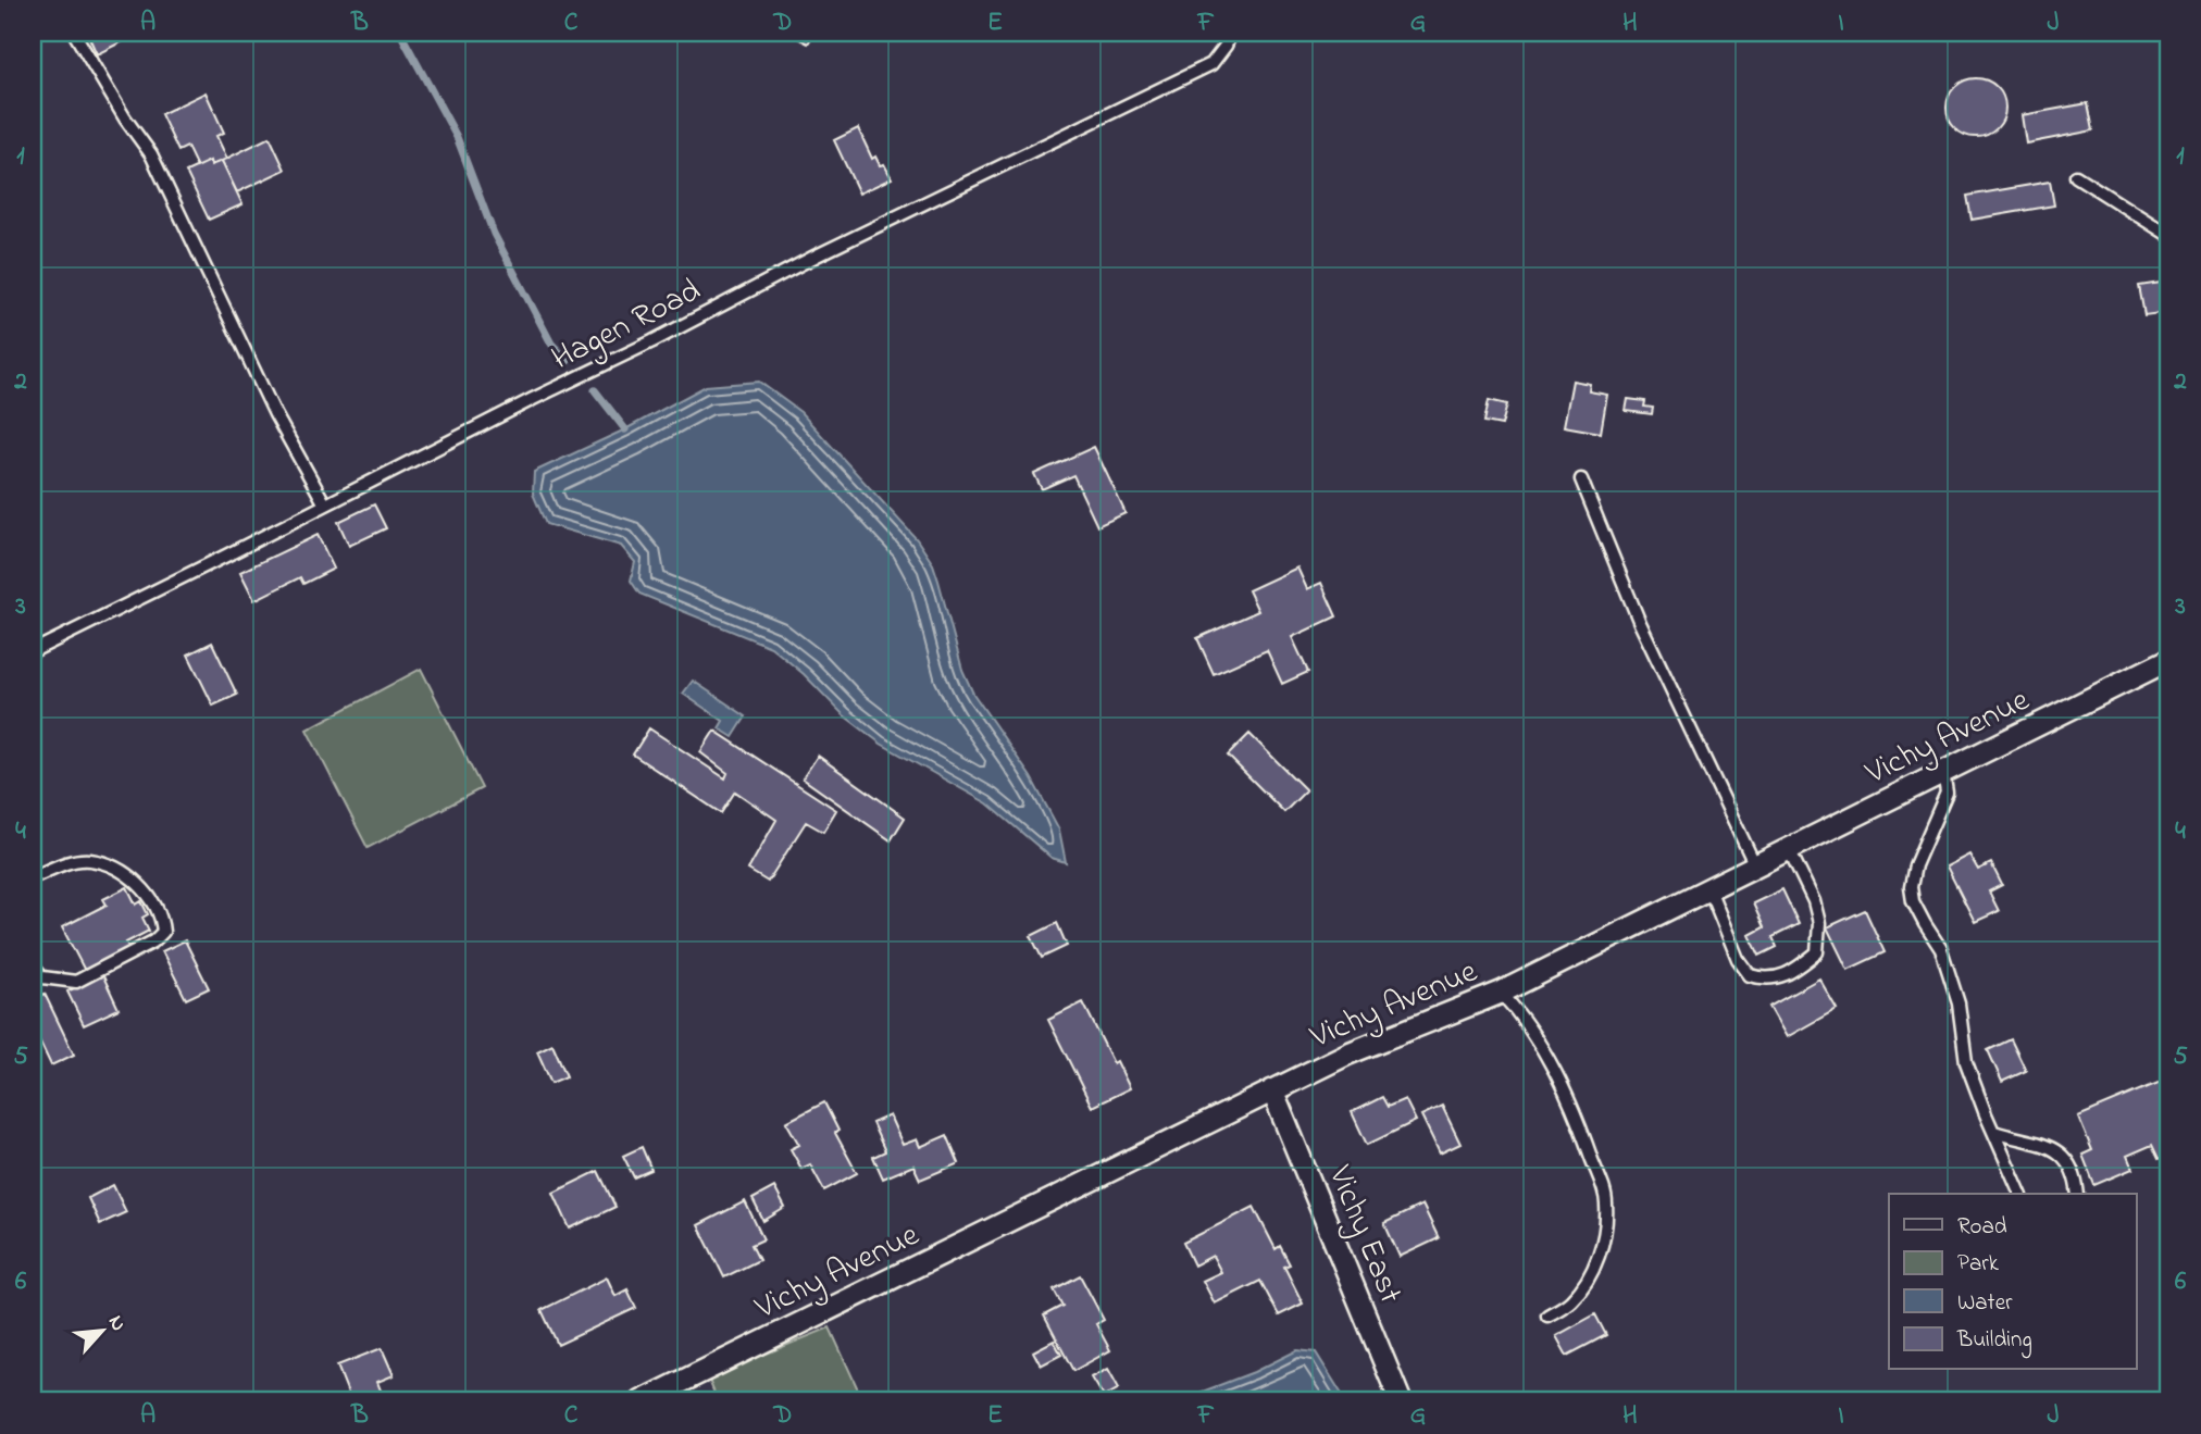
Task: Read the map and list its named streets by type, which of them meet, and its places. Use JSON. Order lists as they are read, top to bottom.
{
  "streets": {
    "street": ["Vichy Avenue", "Vichy East"],
    "lane": ["Hagen Road"]
  },
  "crossings": [
    ["Vichy Avenue", "Vichy East"]
  ],
  "legend": [
    "Road",
    "Park",
    "Water",
    "Building"
  ],
  "north": "top right",
  "grid": {
    "columns": [
      "A",
      "B",
      "C",
      "D",
      "E",
      "F",
      "G",
      "H",
      "I",
      "J"
    ],
    "rows": [
      "1",
      "2",
      "3",
      "4",
      "5",
      "6"
    ]
  }
}
